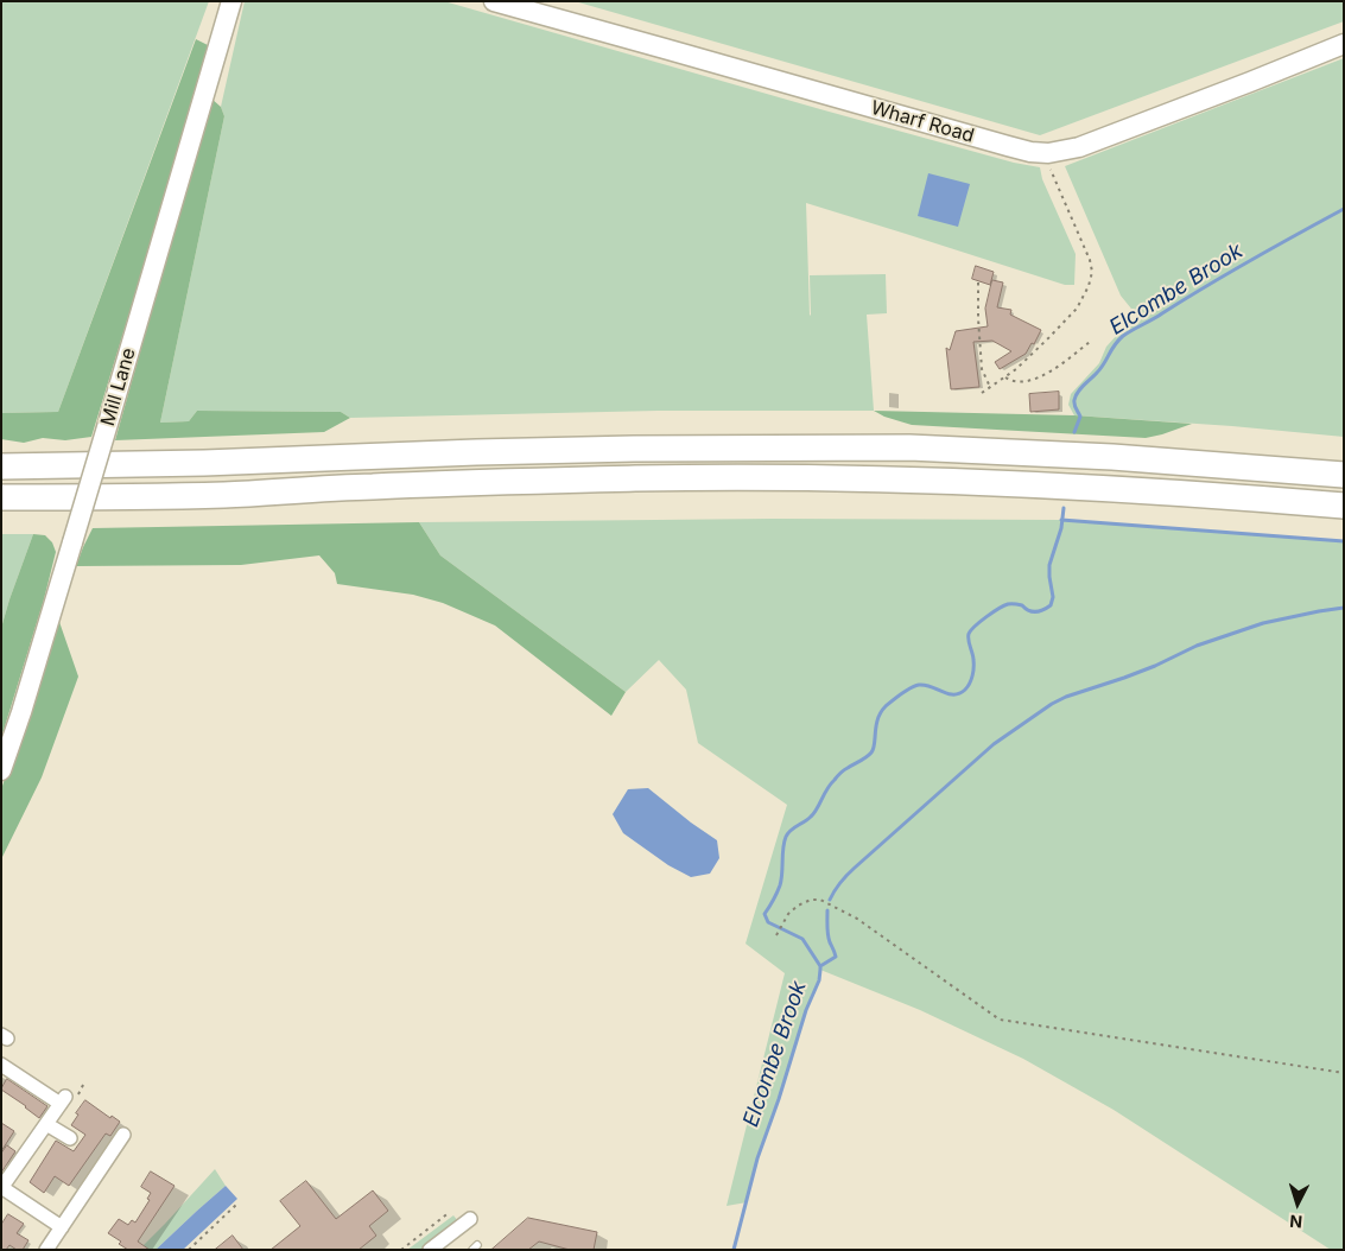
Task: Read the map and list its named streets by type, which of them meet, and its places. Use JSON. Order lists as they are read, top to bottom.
{
  "streets": {
    "main road": ["Wharf Road", "Mill Lane"]
  },
  "water": ["Elcombe Brook"],
  "north": "bottom"
}
